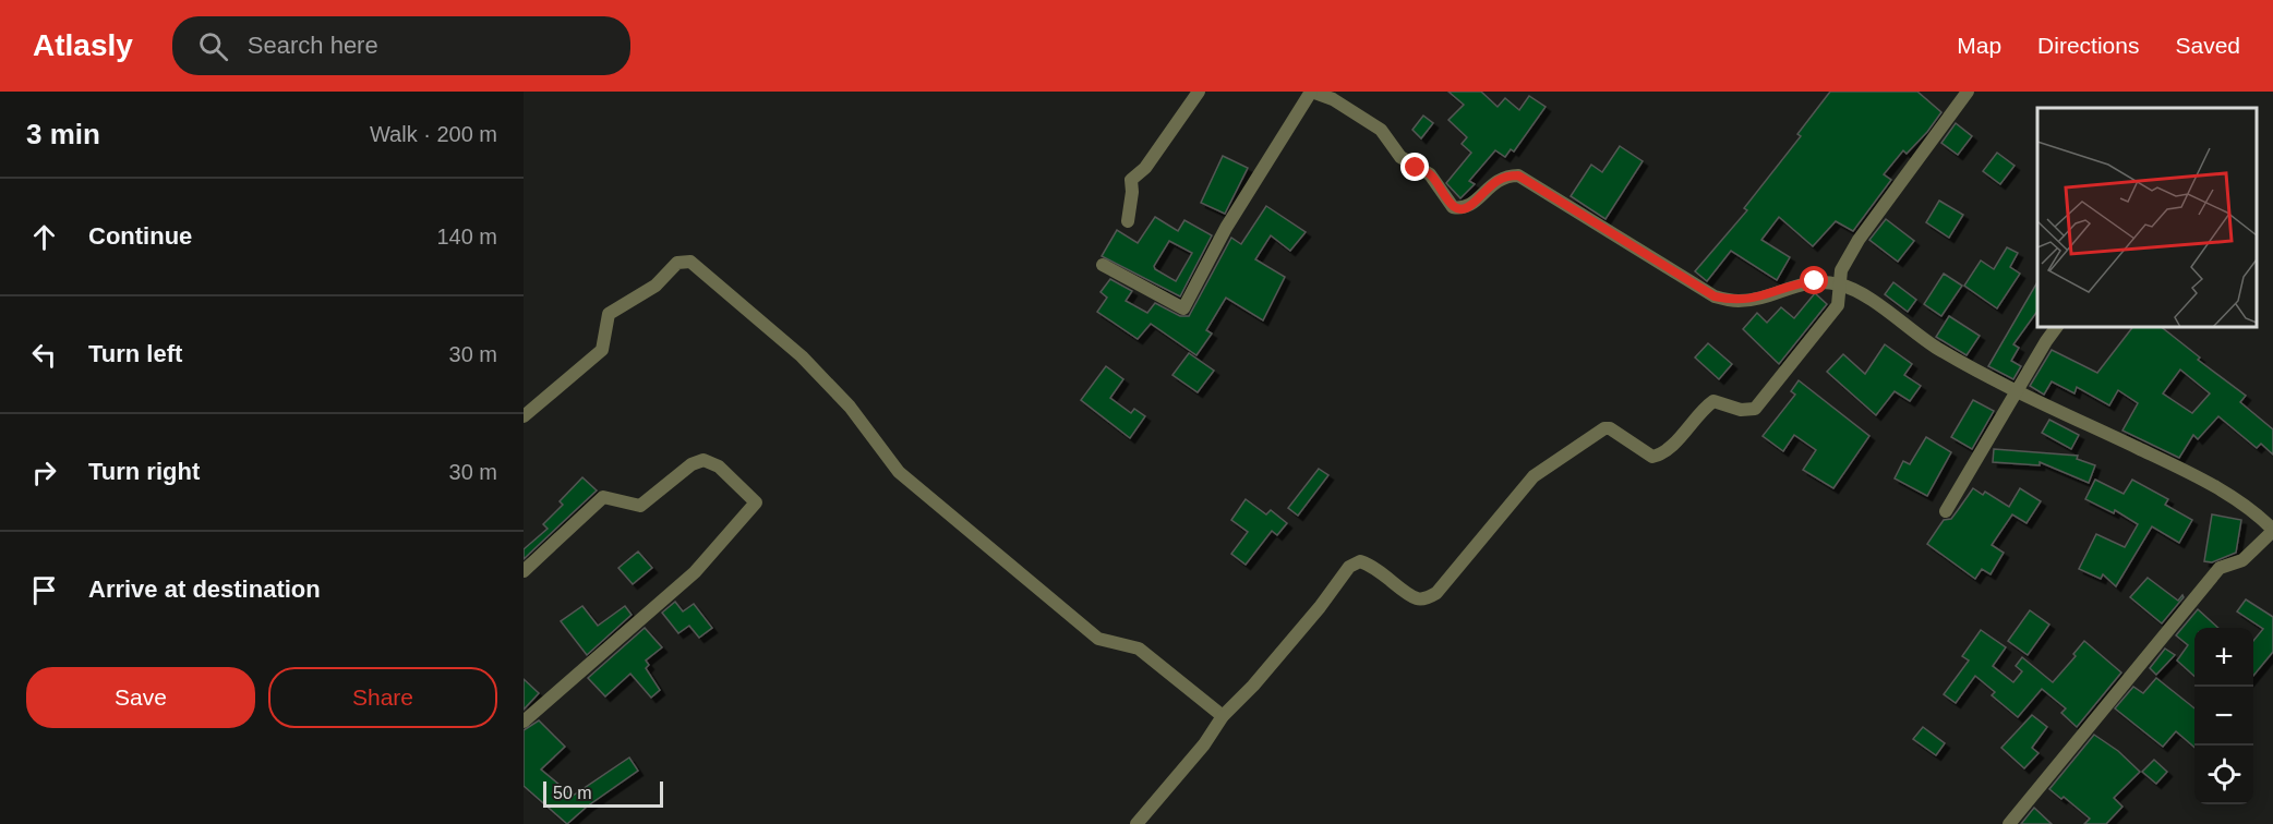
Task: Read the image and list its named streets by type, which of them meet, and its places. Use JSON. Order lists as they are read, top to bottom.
{
  "scale_bar": "50 m",
  "page": {
    "header": "Atlasly",
    "search": "Search here",
    "nav": ["Map", "Directions", "Saved"],
    "heading": ["3 min", "Walk · 200 m"],
    "list": [
      ["Continue", "140 m"],
      ["Turn left", "30 m"],
      ["Turn right", "30 m"],
      "Arrive at destination"
    ],
    "map_buttons": ["+", "−"],
    "buttons": ["Save", "Share"],
    "scale": "50 m"
  }
}
